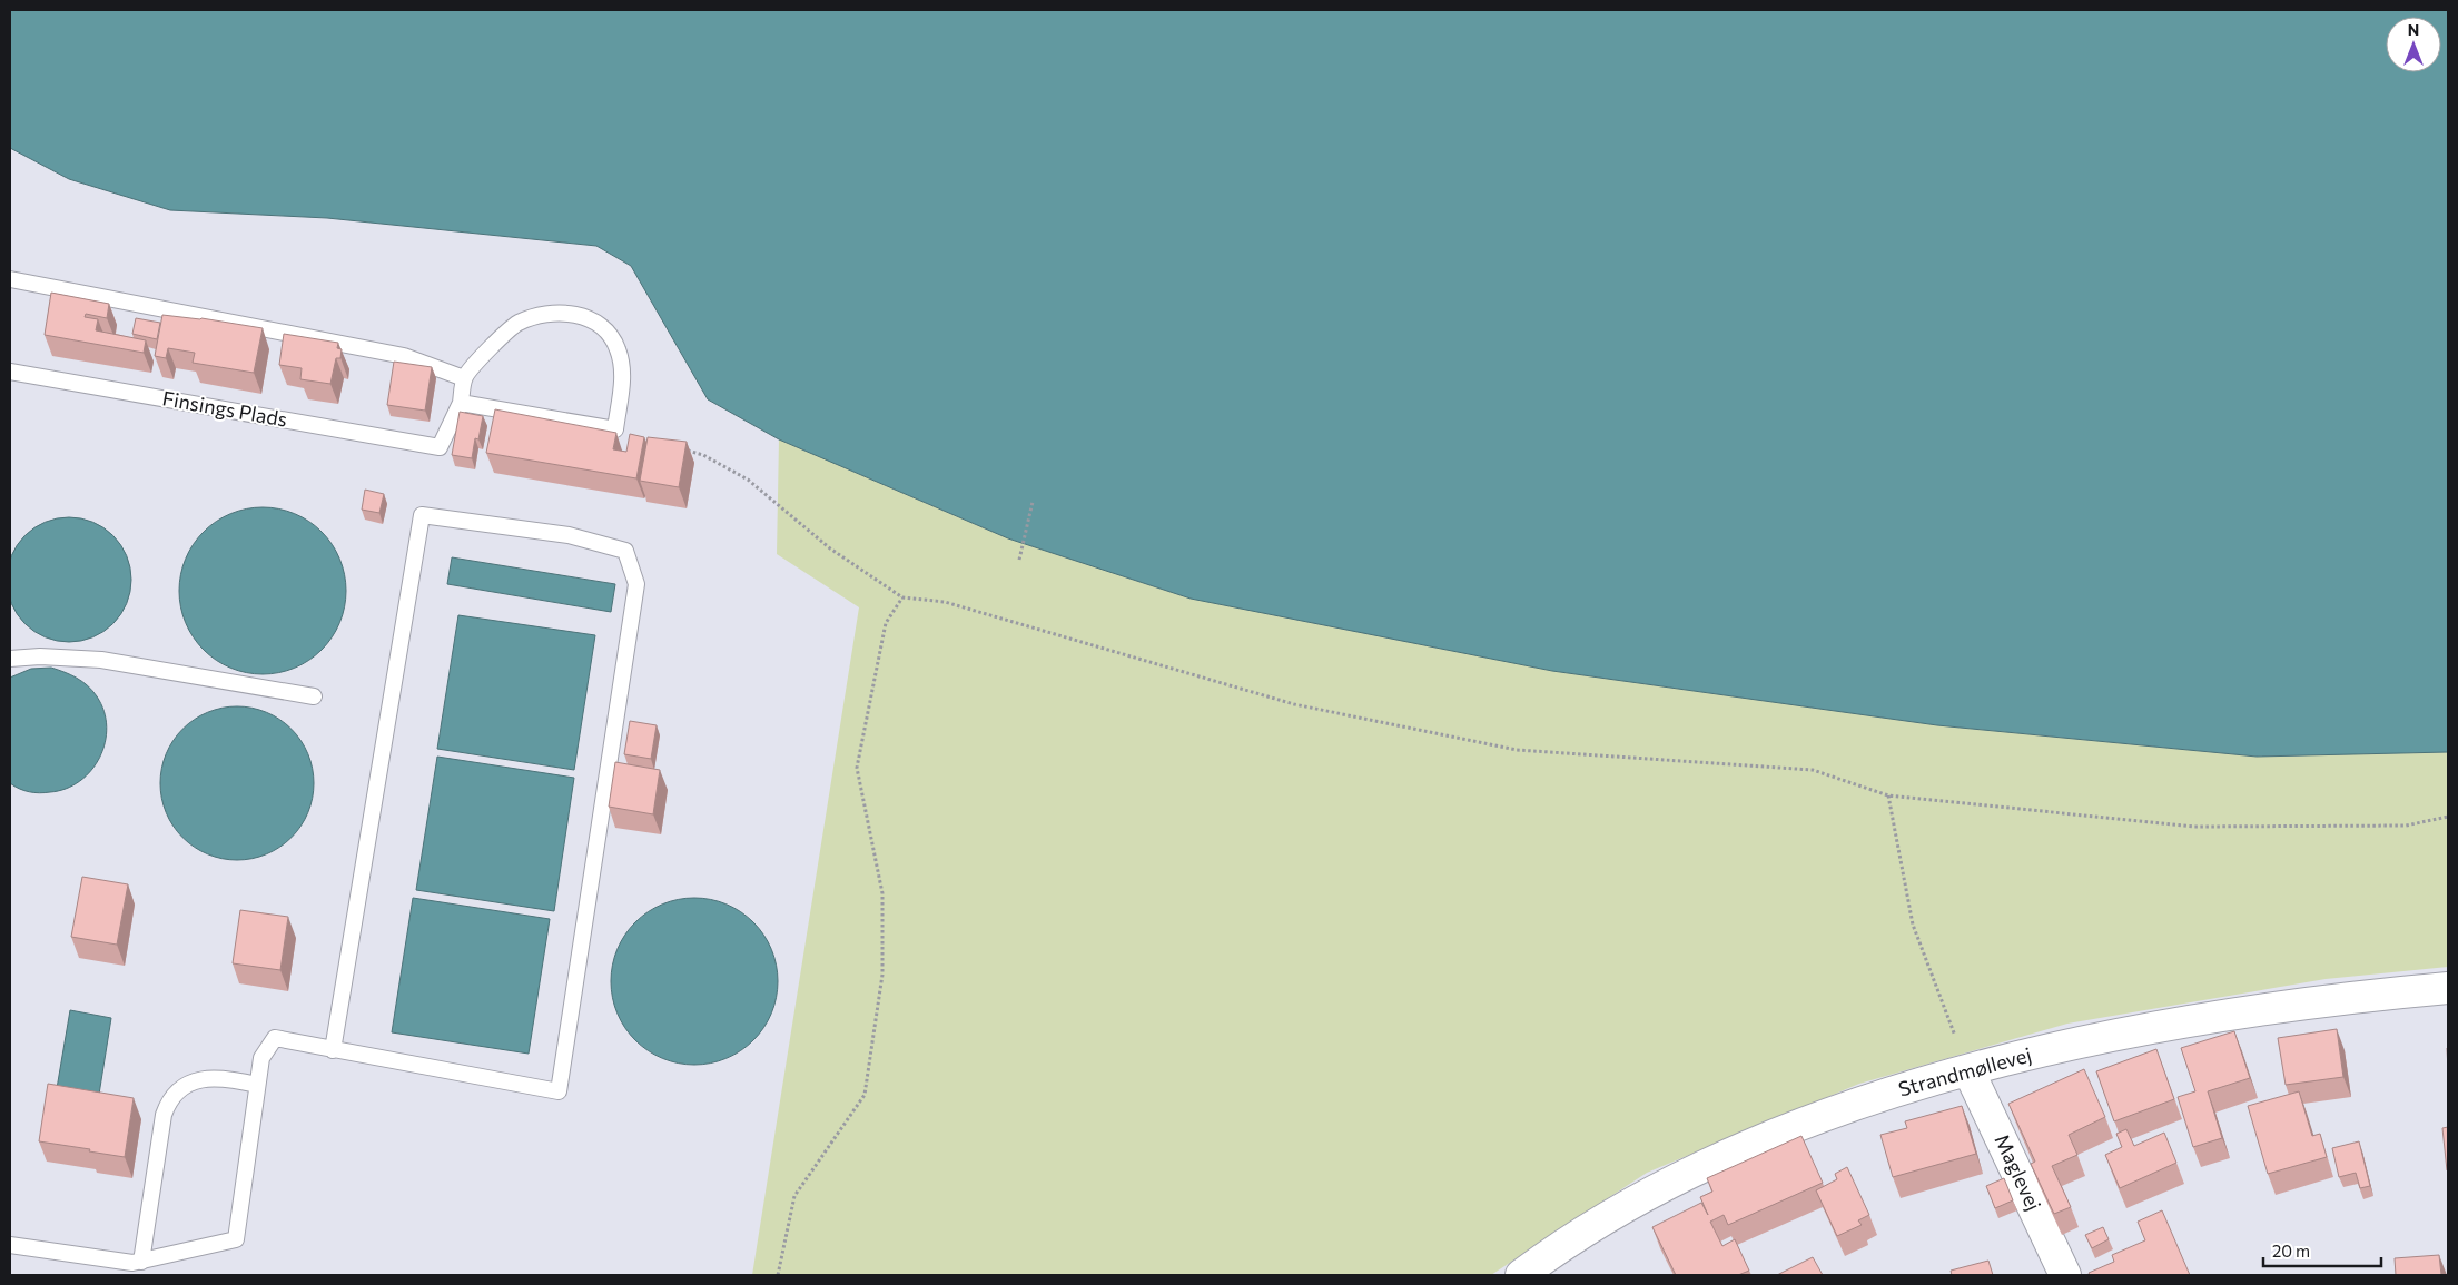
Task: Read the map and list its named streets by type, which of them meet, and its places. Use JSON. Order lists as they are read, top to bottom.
{
  "streets": {
    "street": ["Strandmøllevej", "Maglevej"],
    "lane": ["Finsings Plads"]
  },
  "crossings": [
    ["Strandmøllevej", "Maglevej"]
  ],
  "scale_bar": "20 m",
  "north": "top"
}
